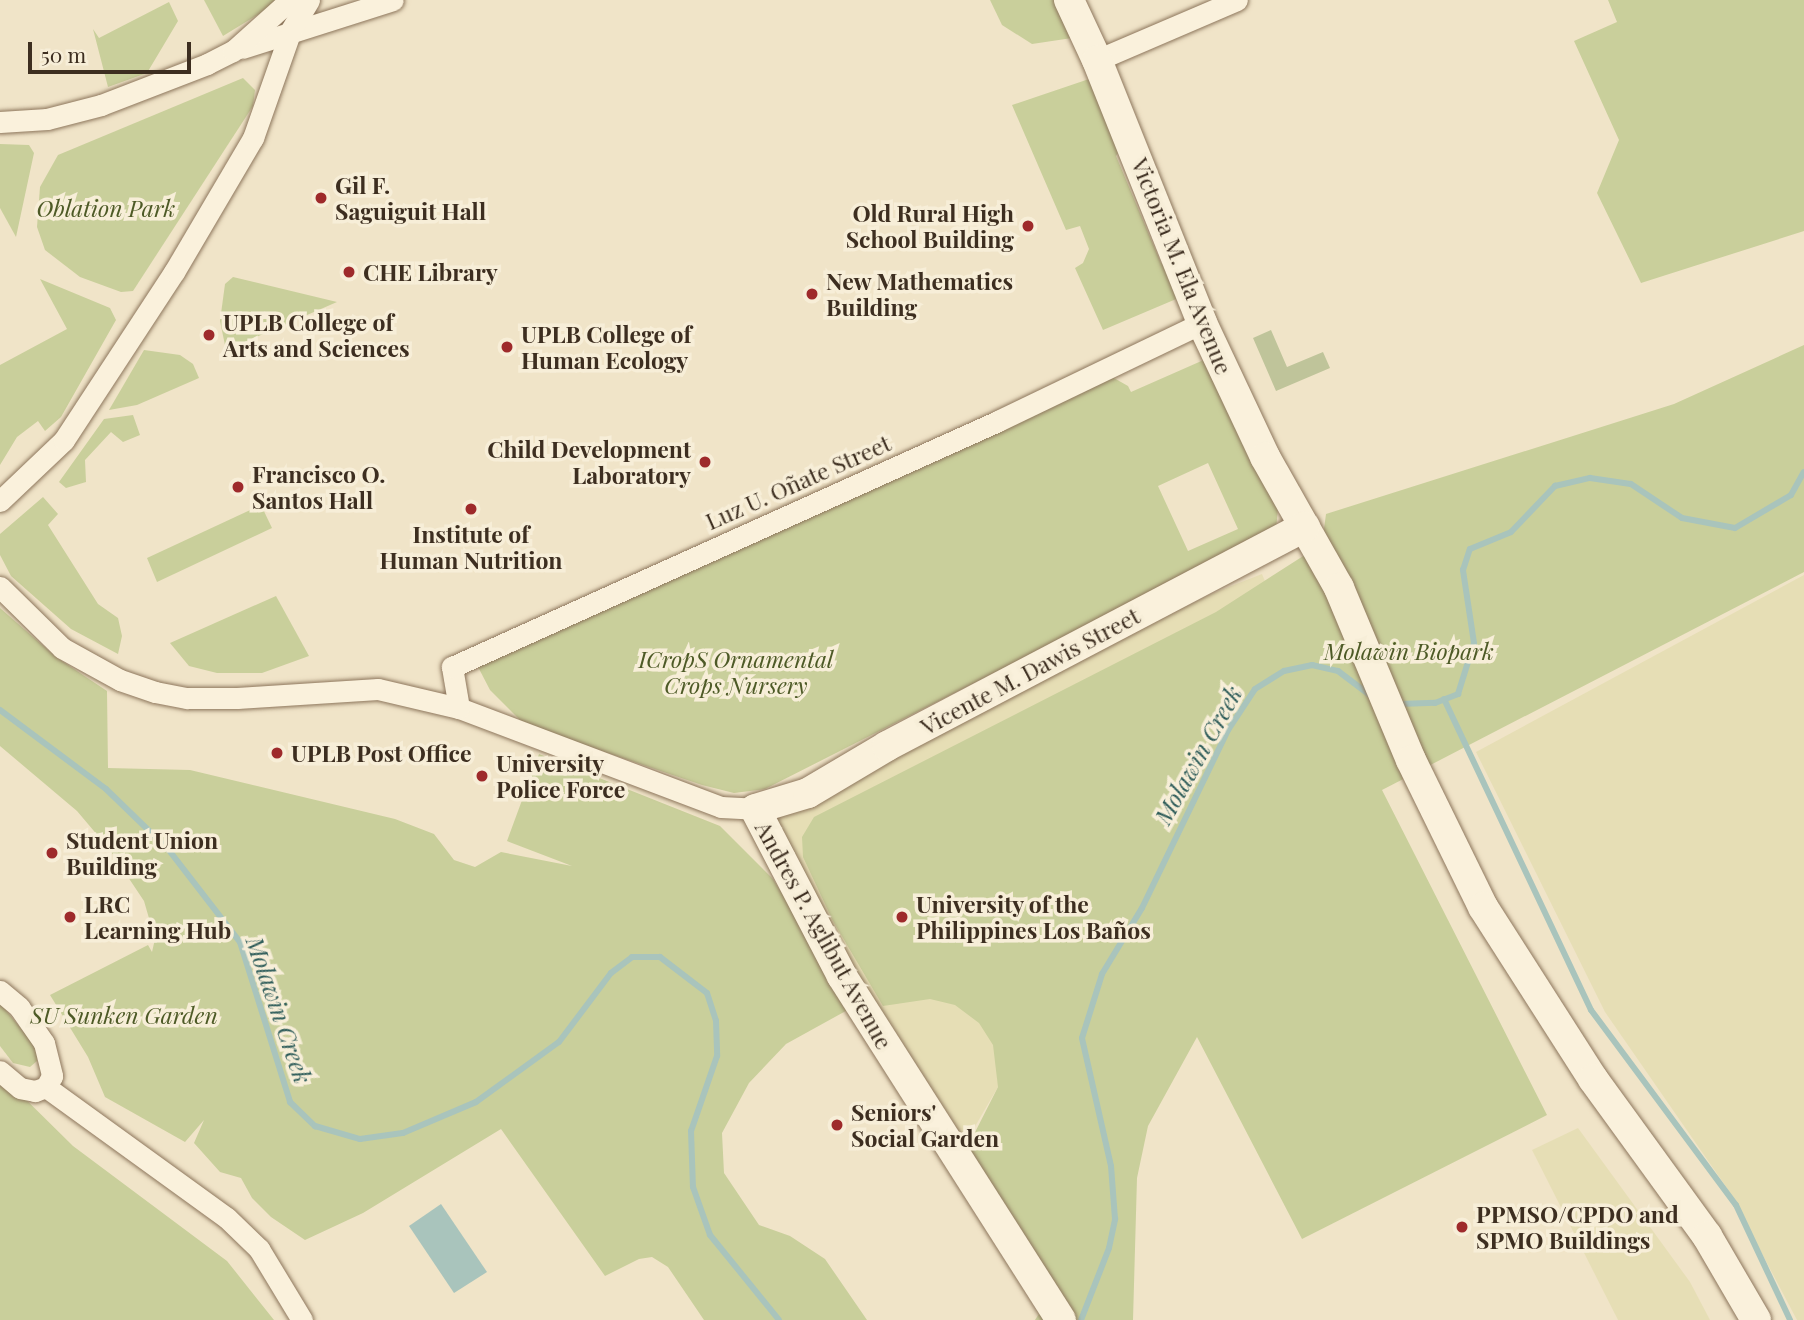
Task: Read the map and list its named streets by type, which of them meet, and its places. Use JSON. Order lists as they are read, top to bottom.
{
  "streets": {
    "street": [
      "Victoria M. Ela Avenue",
      "Luz U. Oñate Street",
      "Vicente M. Dawis Street",
      "Andres P. Aglibut Avenue"
    ]
  },
  "crossings": [
    ["Victoria M. Ela Avenue", "Luz U. Oñate Street"],
    ["Victoria M. Ela Avenue", "Vicente M. Dawis Street"],
    ["Luz U. Oñate Street", "Andres P. Aglibut Avenue"],
    ["Vicente M. Dawis Street", "Andres P. Aglibut Avenue"]
  ],
  "water": ["Molawin Creek"],
  "parks": [
    "Oblation Park",
    "Molawin Biopark",
    "ICropS Ornamental Crops Nursery",
    "SU Sunken Garden"
  ],
  "places": [
    "Gil F. Saguiguit Hall",
    "Old Rural High School Building",
    "CHE Library",
    "New Mathematics Building",
    "UPLB College of Arts and Sciences",
    "UPLB College of Human Ecology",
    "Child Development Laboratory",
    "Francisco O. Santos Hall",
    "Institute of Human Nutrition",
    "UPLB Post Office",
    "University Police Force",
    "Student Union Building",
    "LRC Learning Hub",
    "University of the Philippines Los Baños",
    "Seniors' Social Garden",
    "PPMSO/CPDO and SPMO Buildings"
  ],
  "scale_bar": "50 m"
}
